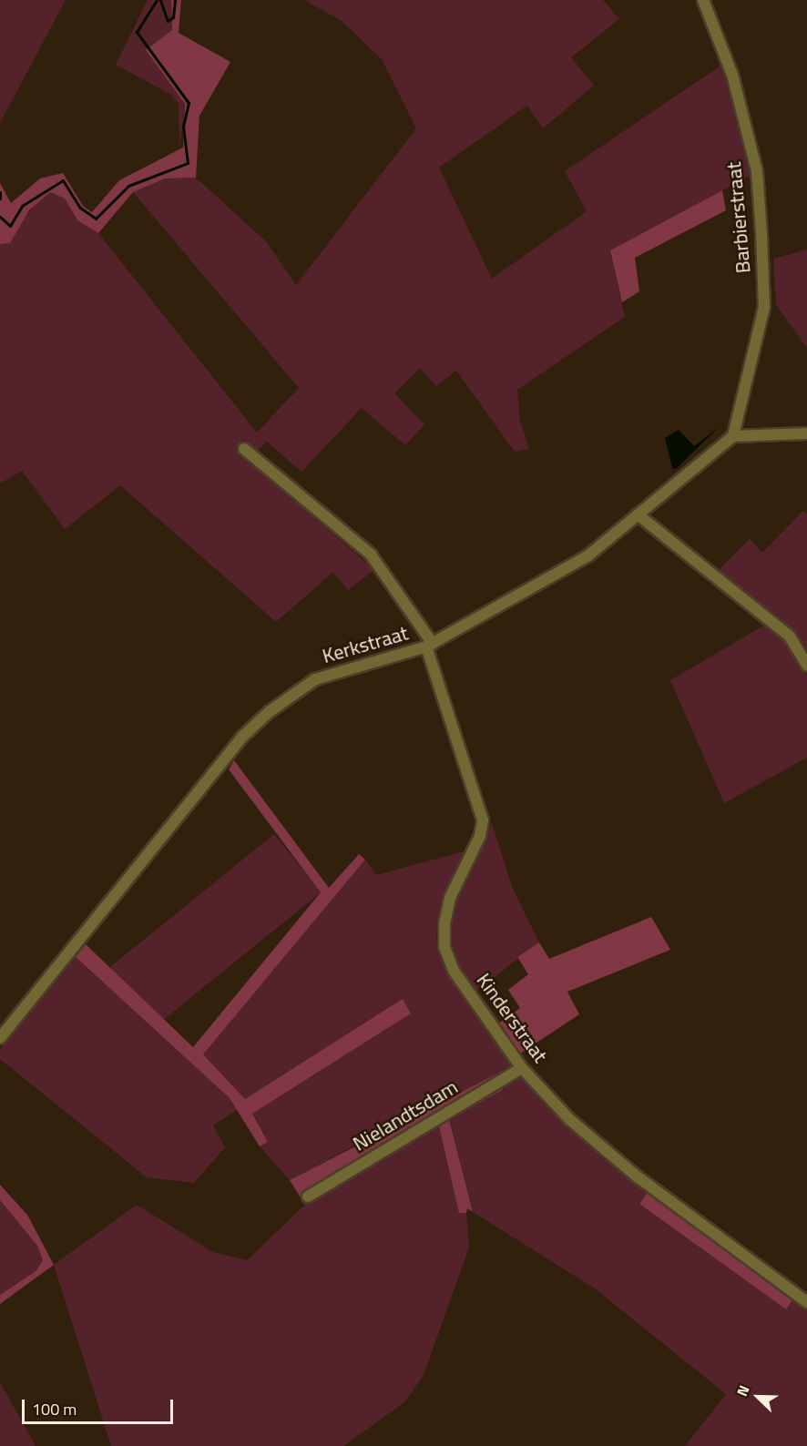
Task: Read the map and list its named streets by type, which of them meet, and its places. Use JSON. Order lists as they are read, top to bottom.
{
  "streets": {
    "street": [
      "Barbierstraat",
      "Kerkstraat",
      "Kinderstraat",
      "Nielandtsdam"
    ]
  },
  "crossings": [
    ["Barbierstraat", "Kerkstraat"],
    ["Kerkstraat", "Kinderstraat"],
    ["Kinderstraat", "Nielandtsdam"]
  ],
  "scale_bar": "100 m",
  "north": "top left"
}
